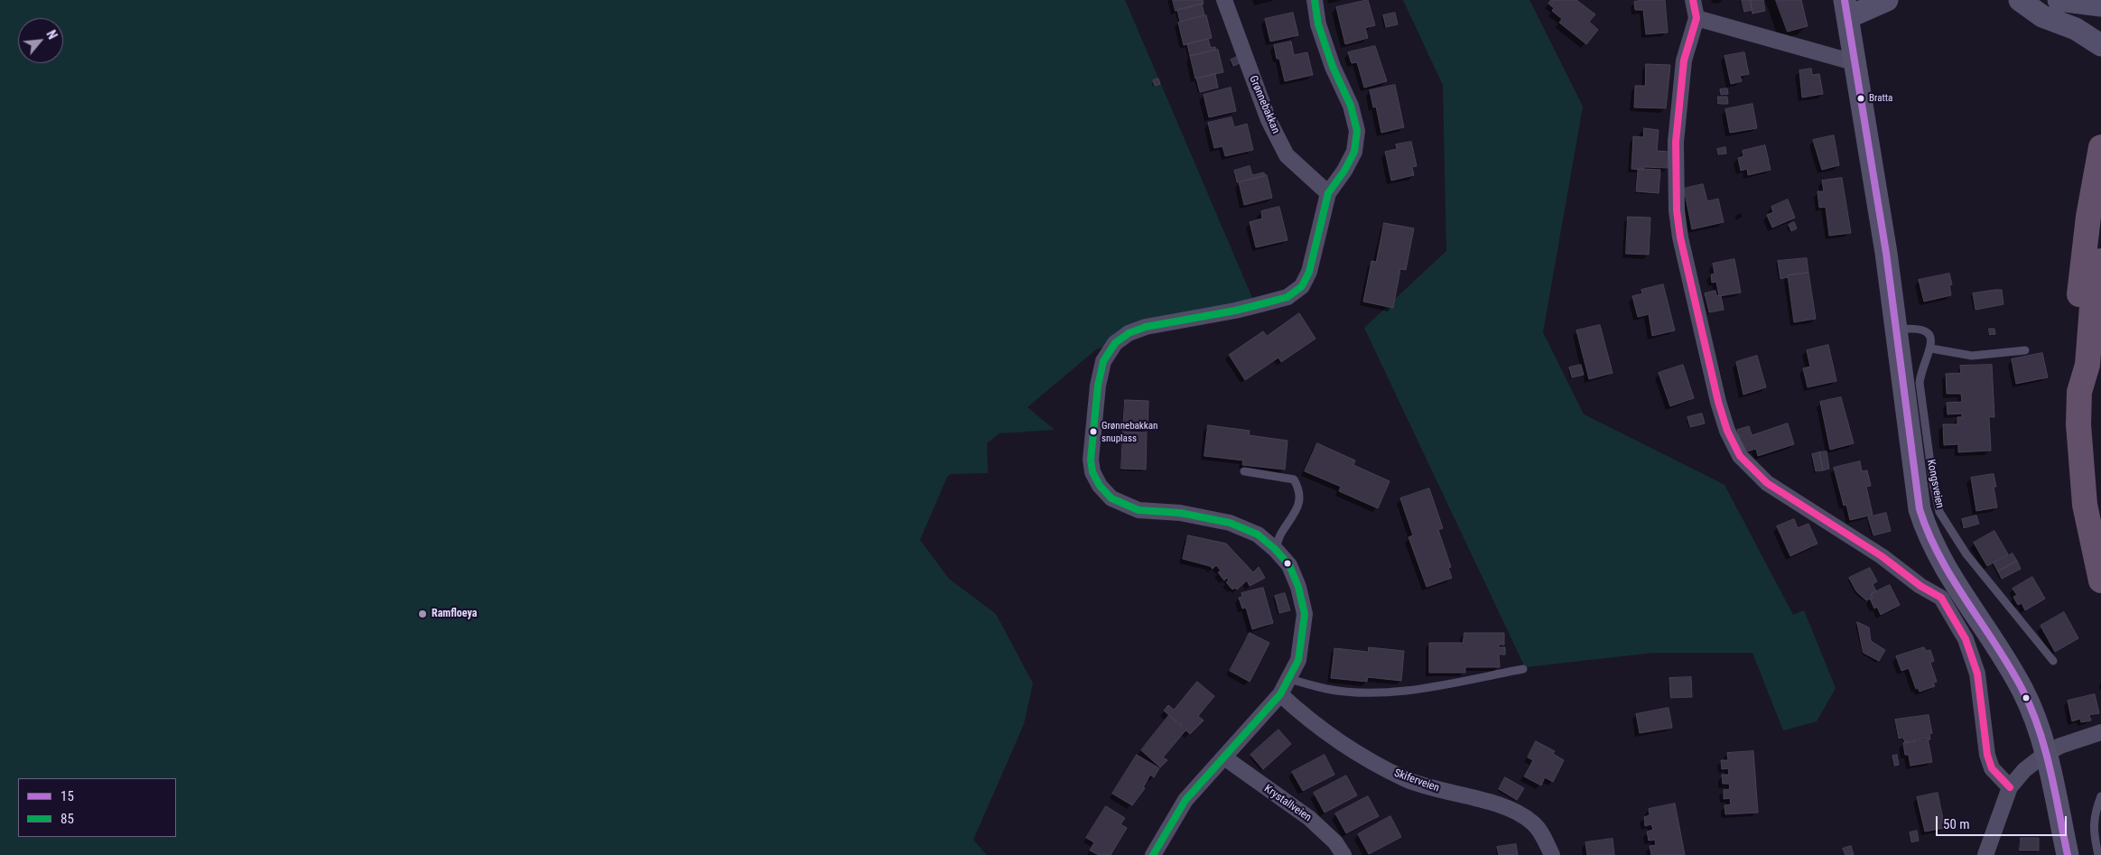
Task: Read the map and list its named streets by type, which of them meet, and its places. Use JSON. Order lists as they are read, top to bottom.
{
  "streets": {
    "main road": ["Kongsveien"],
    "street": ["Grønnebakkan", "Skiferveien", "Krystallveien"]
  },
  "places": ["Bratta", "Grønnebakkan snuplass", "Ramfloeya"],
  "lines": ["transit line 15", "transit line 85"],
  "legend": ["15", "85"],
  "scale_bar": "50 m",
  "north": "top right"
}
